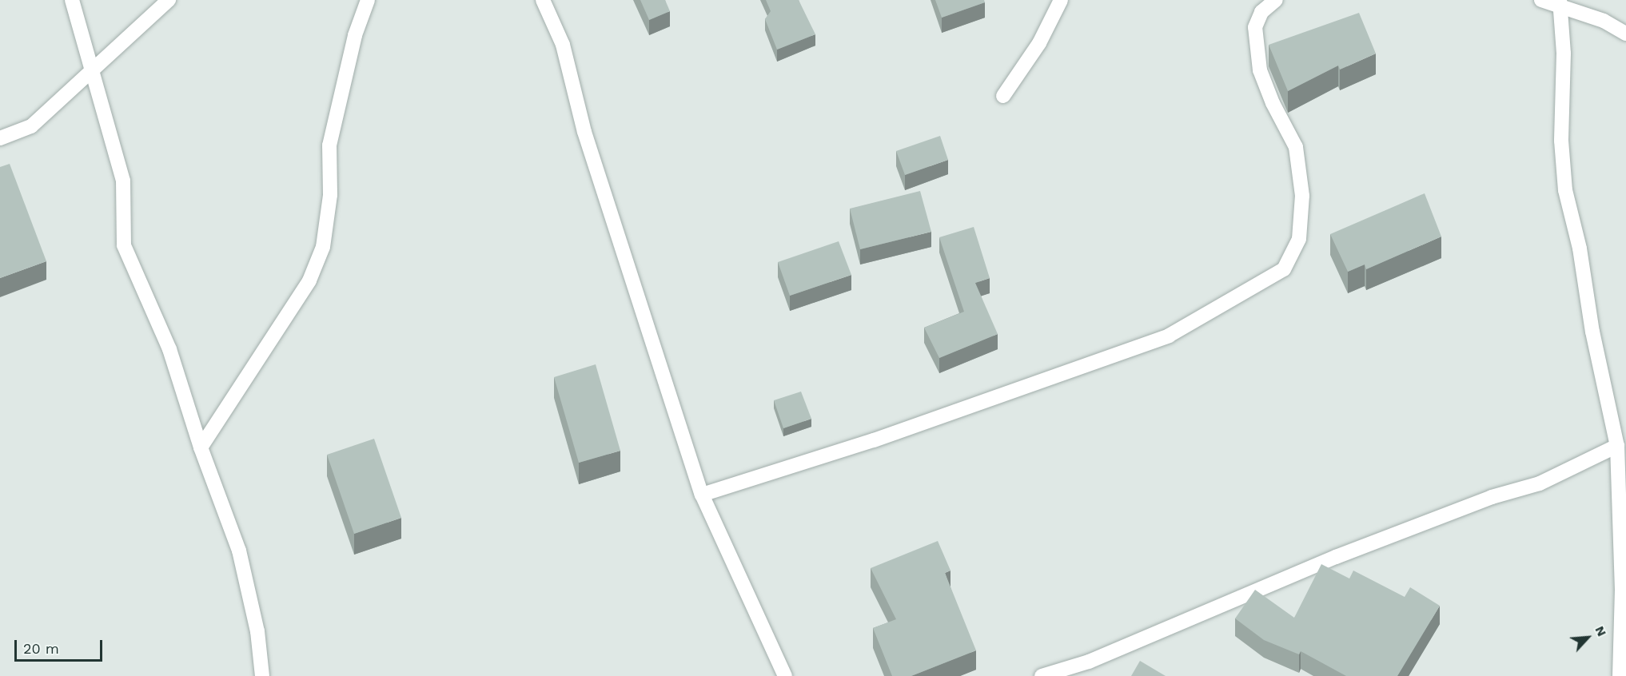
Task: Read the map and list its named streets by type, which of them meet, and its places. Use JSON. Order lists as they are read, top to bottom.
{
  "scale_bar": "20 m",
  "north": "top right"
}
